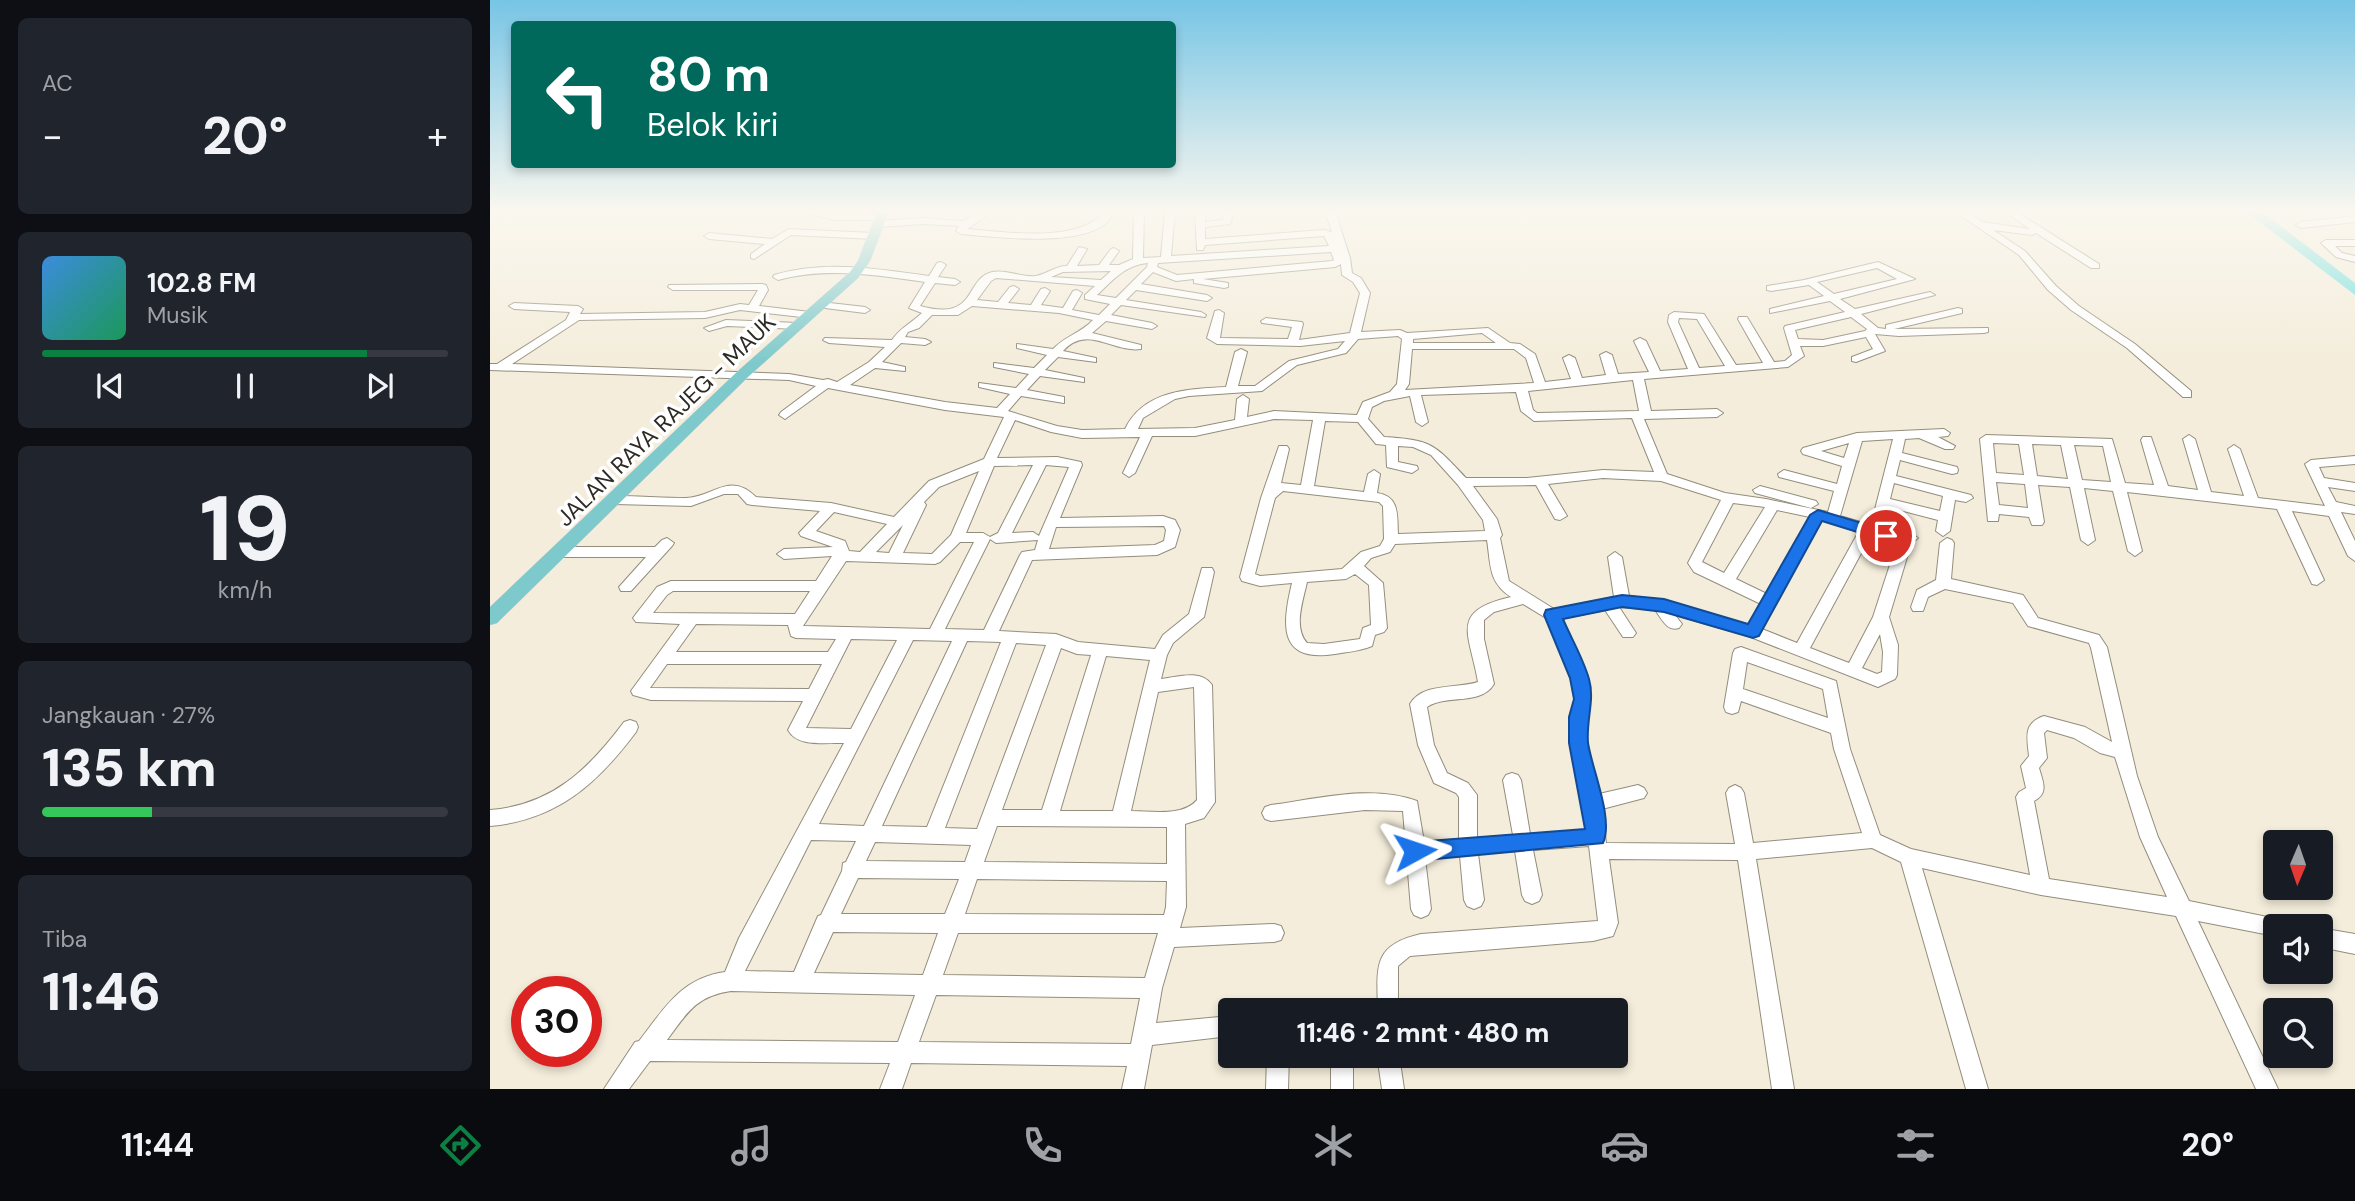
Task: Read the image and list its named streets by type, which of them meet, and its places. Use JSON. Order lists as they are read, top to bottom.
{
  "streets": {
    "main road": ["JALAN RAYA RAJEG - MAUK"]
  },
  "north": "bottom",
  "page": {
    "tile": [
      "AC",
      ["19", "km/h"],
      ["Jangkauan · 27%", "135 km"],
      ["Tiba", "11:46"]
    ],
    "turn": ["80 m", "Belok kiri"],
    "heat": ["−", "20°", "+"],
    "song": ["102.8 FM", "Musik"],
    "limit": "30",
    "trip": "11:46 · 2 mnt · 480 m",
    "tabs": ["11:44", "20°"]
  }
}
